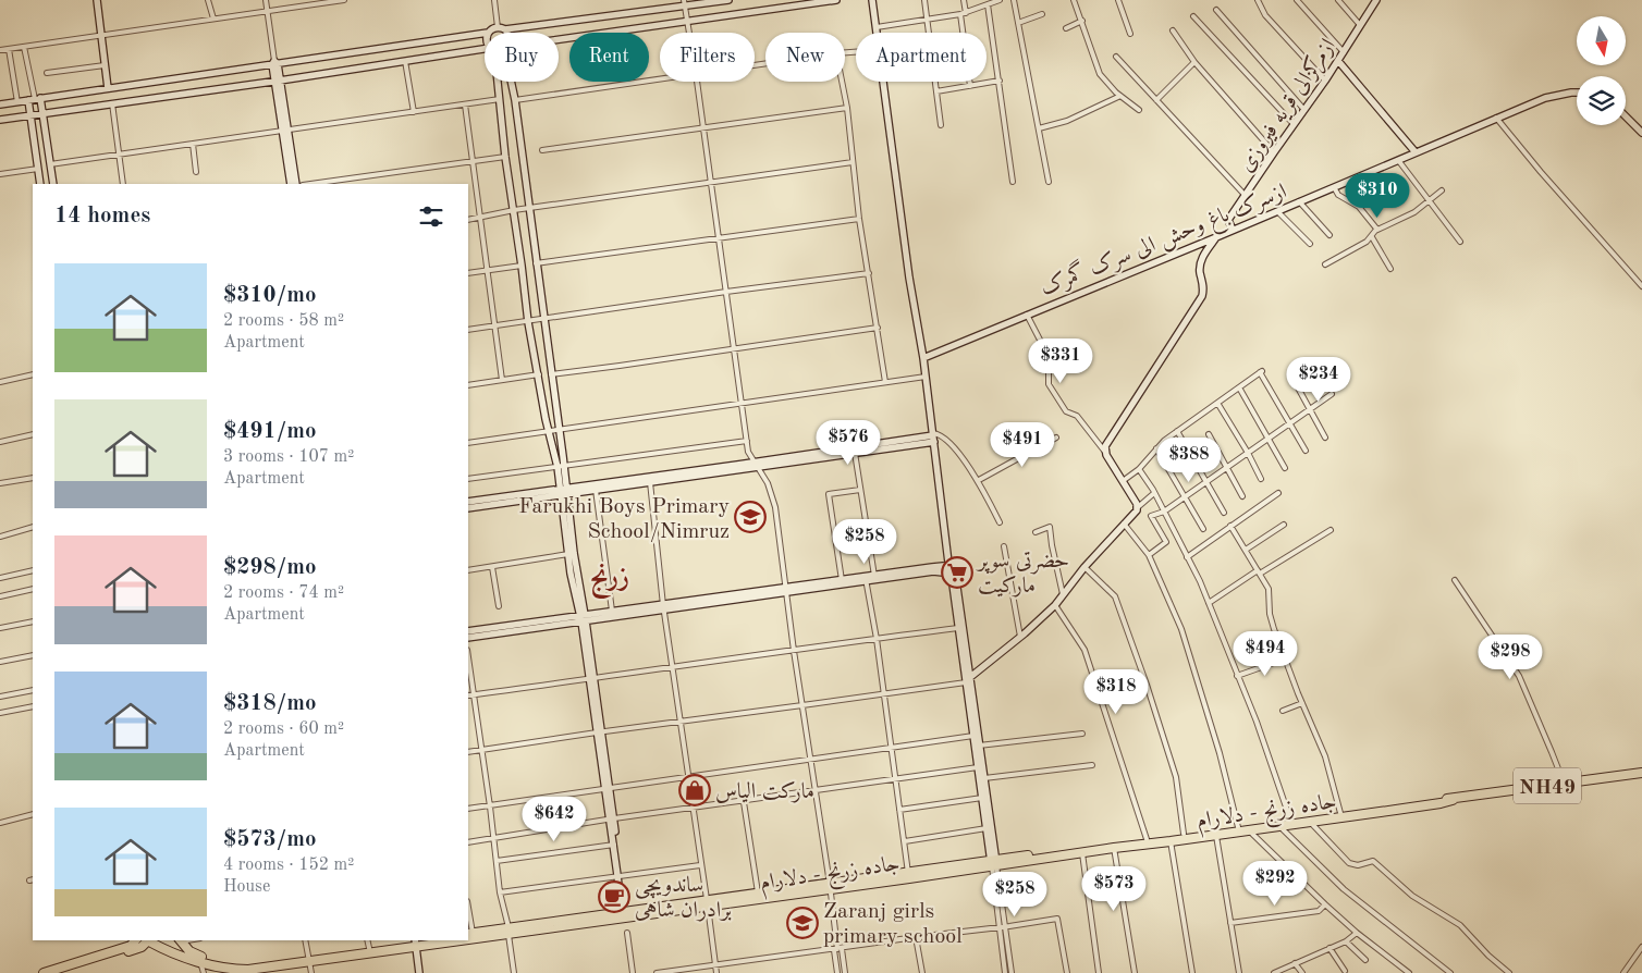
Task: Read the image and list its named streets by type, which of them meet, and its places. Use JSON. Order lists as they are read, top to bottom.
{
  "streets": {
    "highway": ["NH49", "جاده زرنج - دلارام"],
    "main road": ["ازمرکزالی قریه فیروزی", "ازسرک باغ وحش الی سرک گمرک"]
  },
  "crossings": [
    ["ازمرکزالی قریه فیروزی", "ازسرک باغ وحش الی سرک گمرک"]
  ],
  "districts": ["زرنج"],
  "places": {
    "school or university": ["Farukhi Boys Primary School/Nimruz", "Zaranj girls primary school"],
    "supermarket": ["حضرتی سوپر مارکیت"],
    "shop": ["مارکت الیاس"],
    "cafe": ["ساندویچی برادران شاهی"]
  },
  "north": "bottom",
  "page": {
    "chip": [
      "Buy",
      "Rent",
      "Filters",
      "New",
      "Apartment"
    ],
    "price": [
      "$310",
      "$331",
      "$234",
      "$576",
      "$491",
      "$388",
      "$258",
      "$494",
      "$298",
      "$318",
      "$642",
      "$292",
      "$573",
      "$258"
    ],
    "heading": "14 homes",
    "list": [
      {
        "name": "$310/mo",
        "note": "2 rooms · 58 m² · Apartment"
      },
      {
        "name": "$491/mo",
        "note": "3 rooms · 107 m² · Apartment"
      },
      {
        "name": "$298/mo",
        "note": "2 rooms · 74 m² · Apartment"
      },
      {
        "name": "$318/mo",
        "note": "2 rooms · 60 m² · Apartment"
      },
      {
        "name": "$573/mo",
        "note": "4 rooms · 152 m² · House"
      }
    ]
  }
}
